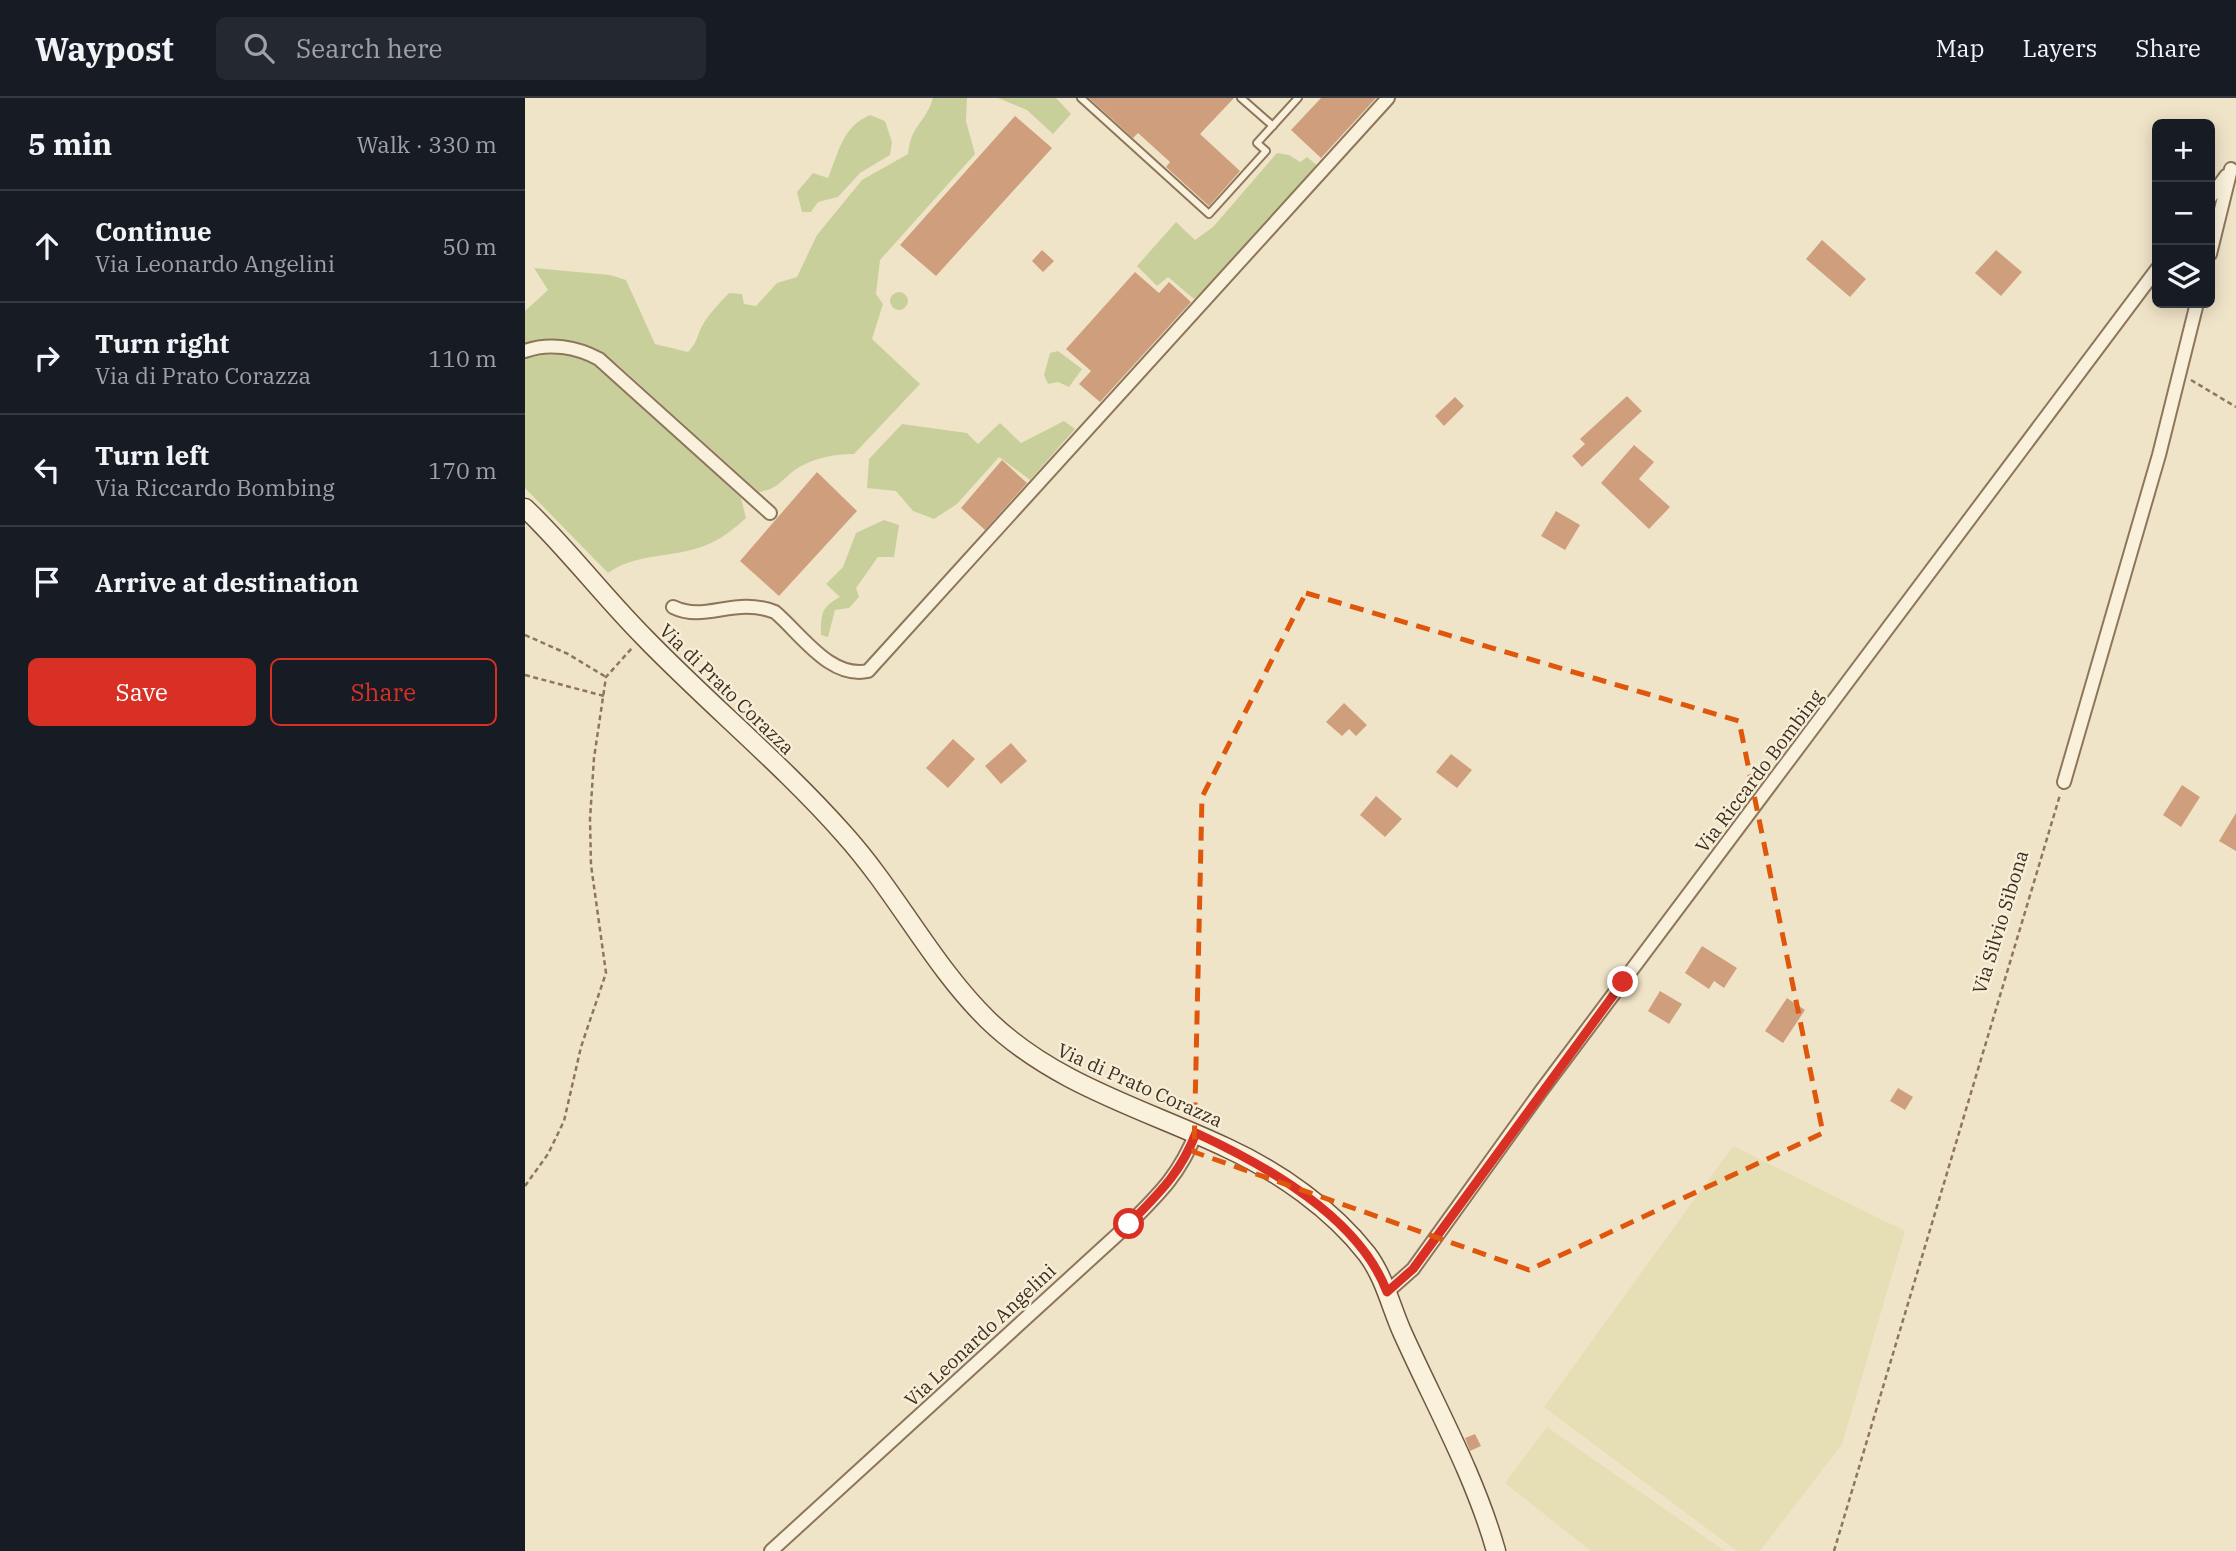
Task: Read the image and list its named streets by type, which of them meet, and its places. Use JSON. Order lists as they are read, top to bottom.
{
  "streets": {
    "street": ["Via di Prato Corazza", "Via Riccardo Bombing", "Via Leonardo Angelini"],
    "path": ["Via Silvio Sibona"]
  },
  "crossings": [
    ["Via di Prato Corazza", "Via Riccardo Bombing"],
    ["Via di Prato Corazza", "Via Leonardo Angelini"]
  ],
  "page": {
    "header": "Waypost",
    "search": "Search here",
    "nav": ["Map", "Layers", "Share"],
    "heading": ["5 min", "Walk · 330 m"],
    "map_buttons": ["+", "−"],
    "list": [
      ["Continue", "Via Leonardo Angelini", "50 m"],
      ["Turn right", "Via di Prato Corazza", "110 m"],
      ["Turn left", "Via Riccardo Bombing", "170 m"],
      "Arrive at destination"
    ],
    "buttons": ["Save", "Share"]
  }
}
